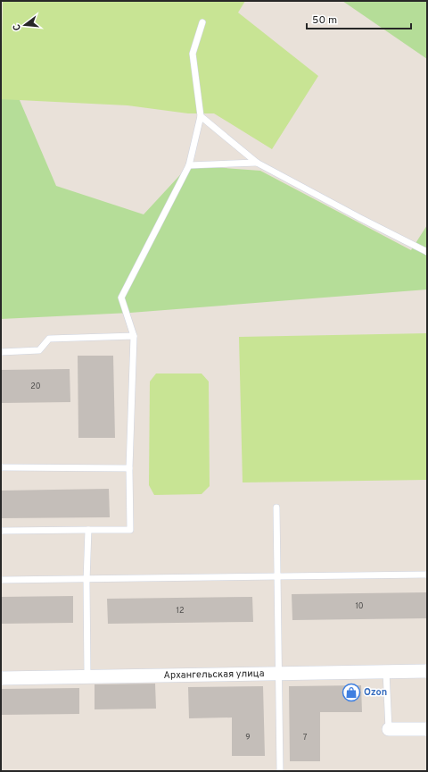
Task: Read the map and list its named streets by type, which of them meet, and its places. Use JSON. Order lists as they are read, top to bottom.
{
  "streets": {
    "street": ["Архангельская улица"]
  },
  "places": {
    "shop": ["Ozon"]
  },
  "house_numbers": [
    "20",
    "10",
    "12",
    "9",
    "7"
  ],
  "scale_bar": "50 m",
  "north": "left"
}
